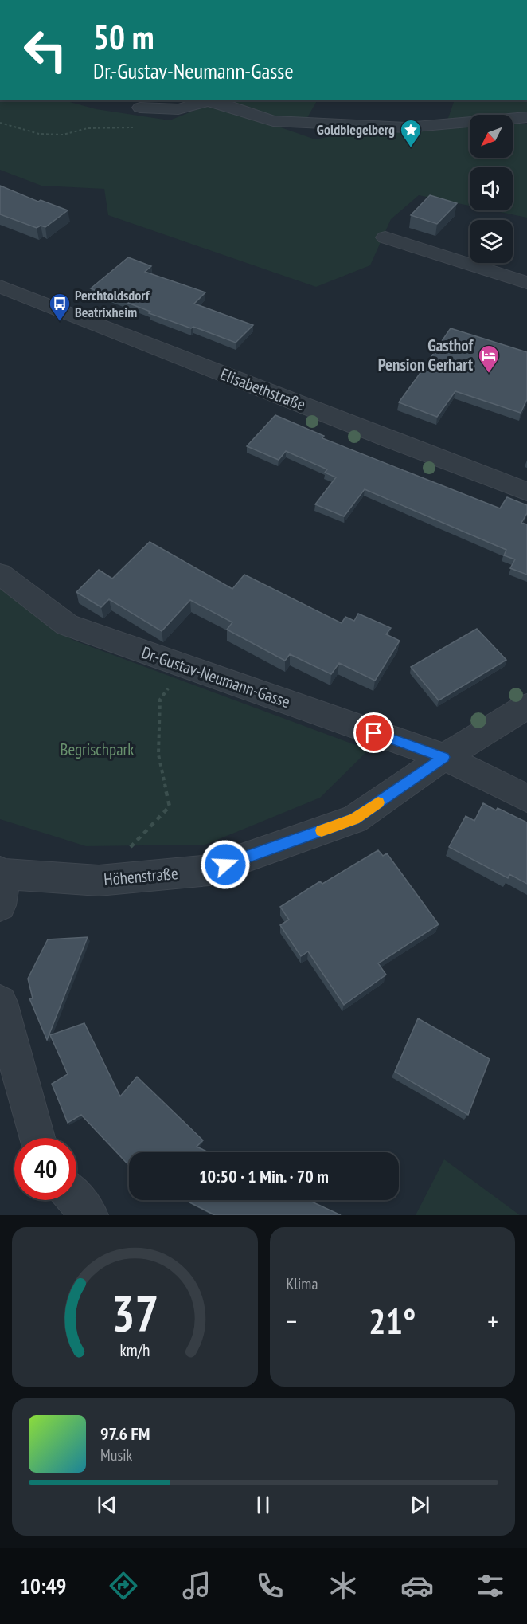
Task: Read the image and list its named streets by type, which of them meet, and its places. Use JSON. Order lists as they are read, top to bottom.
{
  "streets": {
    "street": ["Elisabethstraße", "Dr.-Gustav-Neumann-Gasse", "Höhenstraße"]
  },
  "crossings": [
    ["Dr.-Gustav-Neumann-Gasse", "Höhenstraße"]
  ],
  "parks": ["Begrischpark"],
  "places": {
    "place": ["Goldbiegelberg"],
    "bus stop": ["Perchtoldsdorf Beatrixheim"],
    "hotel": ["Gasthof Pension Gerhart"]
  },
  "north": "bottom left",
  "page": {
    "turn": ["50 m", "Dr.-Gustav-Neumann-Gasse"],
    "limit": "40",
    "trip": "10:50 · 1 Min. · 70 m",
    "tile": "Klima",
    "heat": ["−", "21°", "+"],
    "song": ["97.6 FM", "Musik"],
    "tabs": "10:49",
    "gauge": ["37", "km/h"]
  }
}
